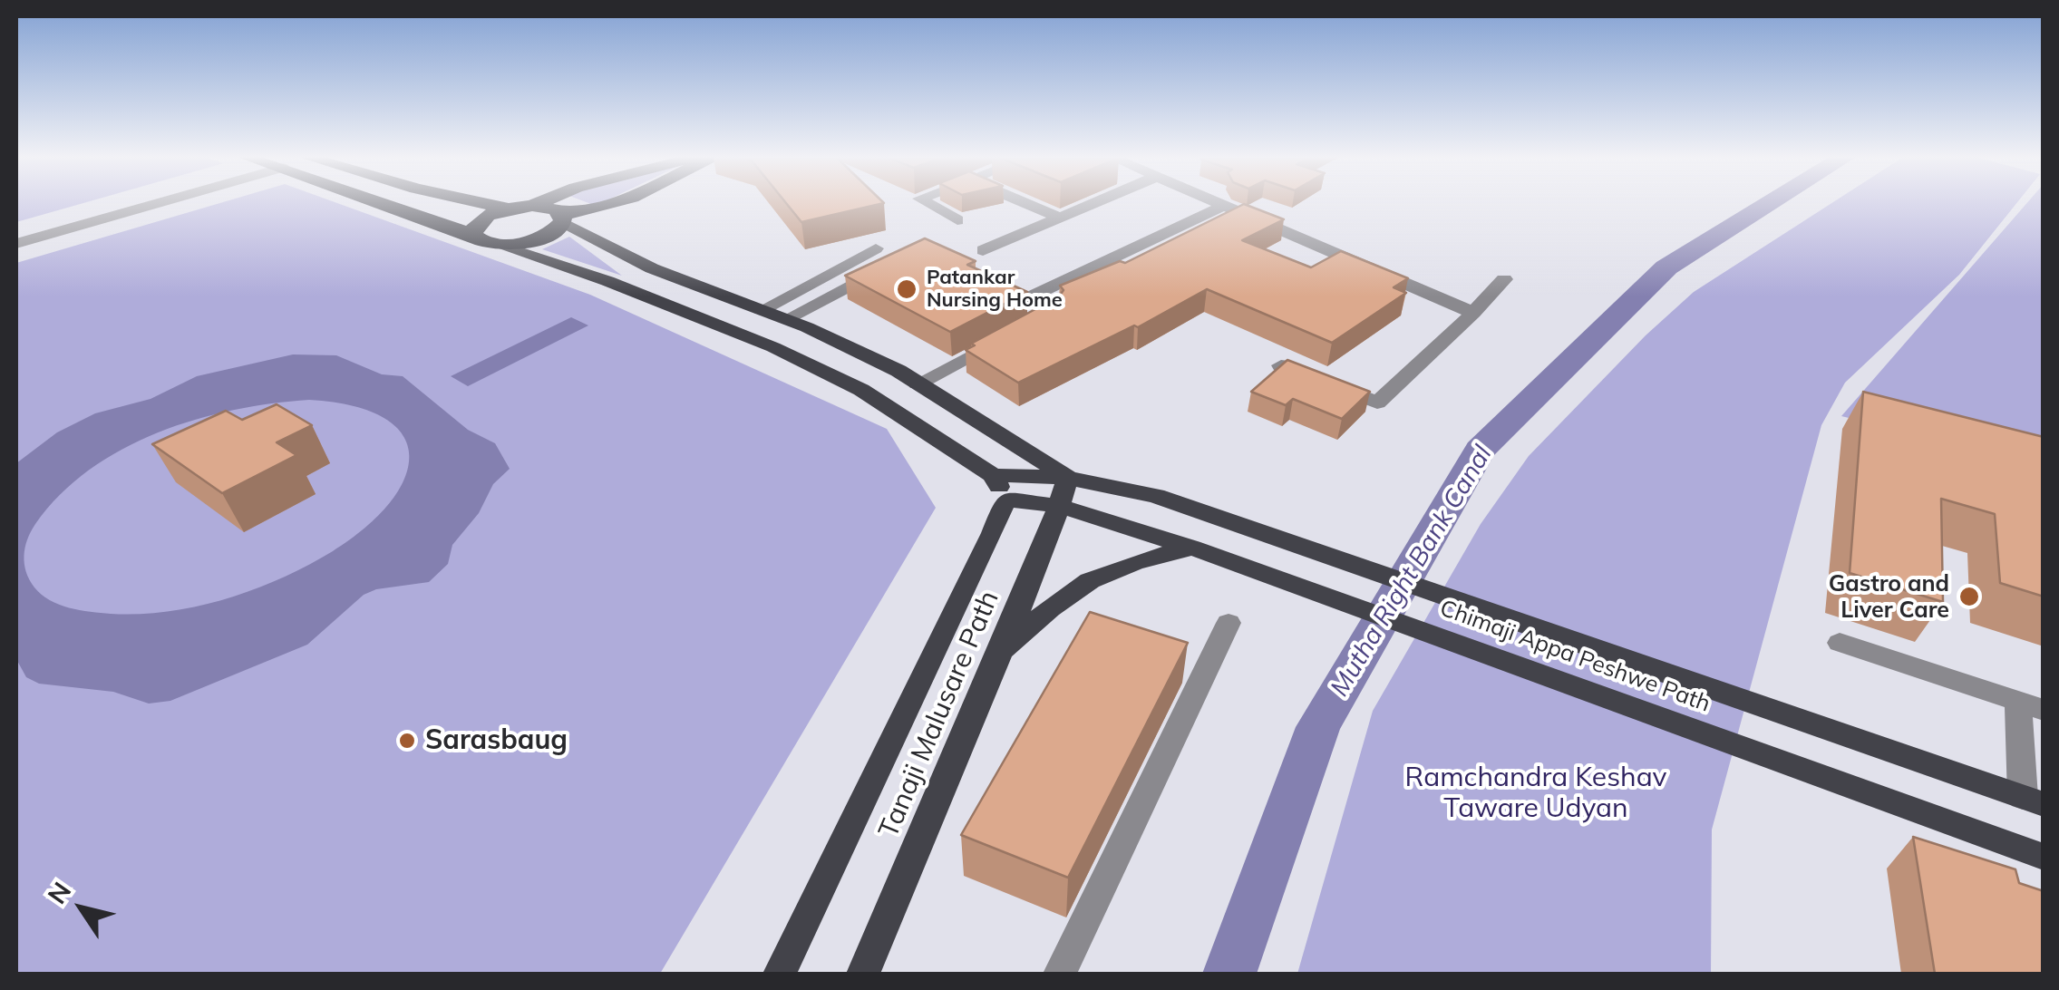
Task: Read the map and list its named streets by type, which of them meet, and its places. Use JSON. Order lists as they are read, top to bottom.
{
  "streets": {
    "main road": ["Chimaji Appa Peshwe Path", "Tanaji Malusare Path"]
  },
  "crossings": [
    ["Chimaji Appa Peshwe Path", "Tanaji Malusare Path"]
  ],
  "water": ["Mutha Right Bank Canal"],
  "parks": ["Ramchandra Keshav Taware Udyan"],
  "places": ["Patankar Nursing Home", "Gastro and Liver Care", "Sarasbaug"],
  "north": "top left"
}
